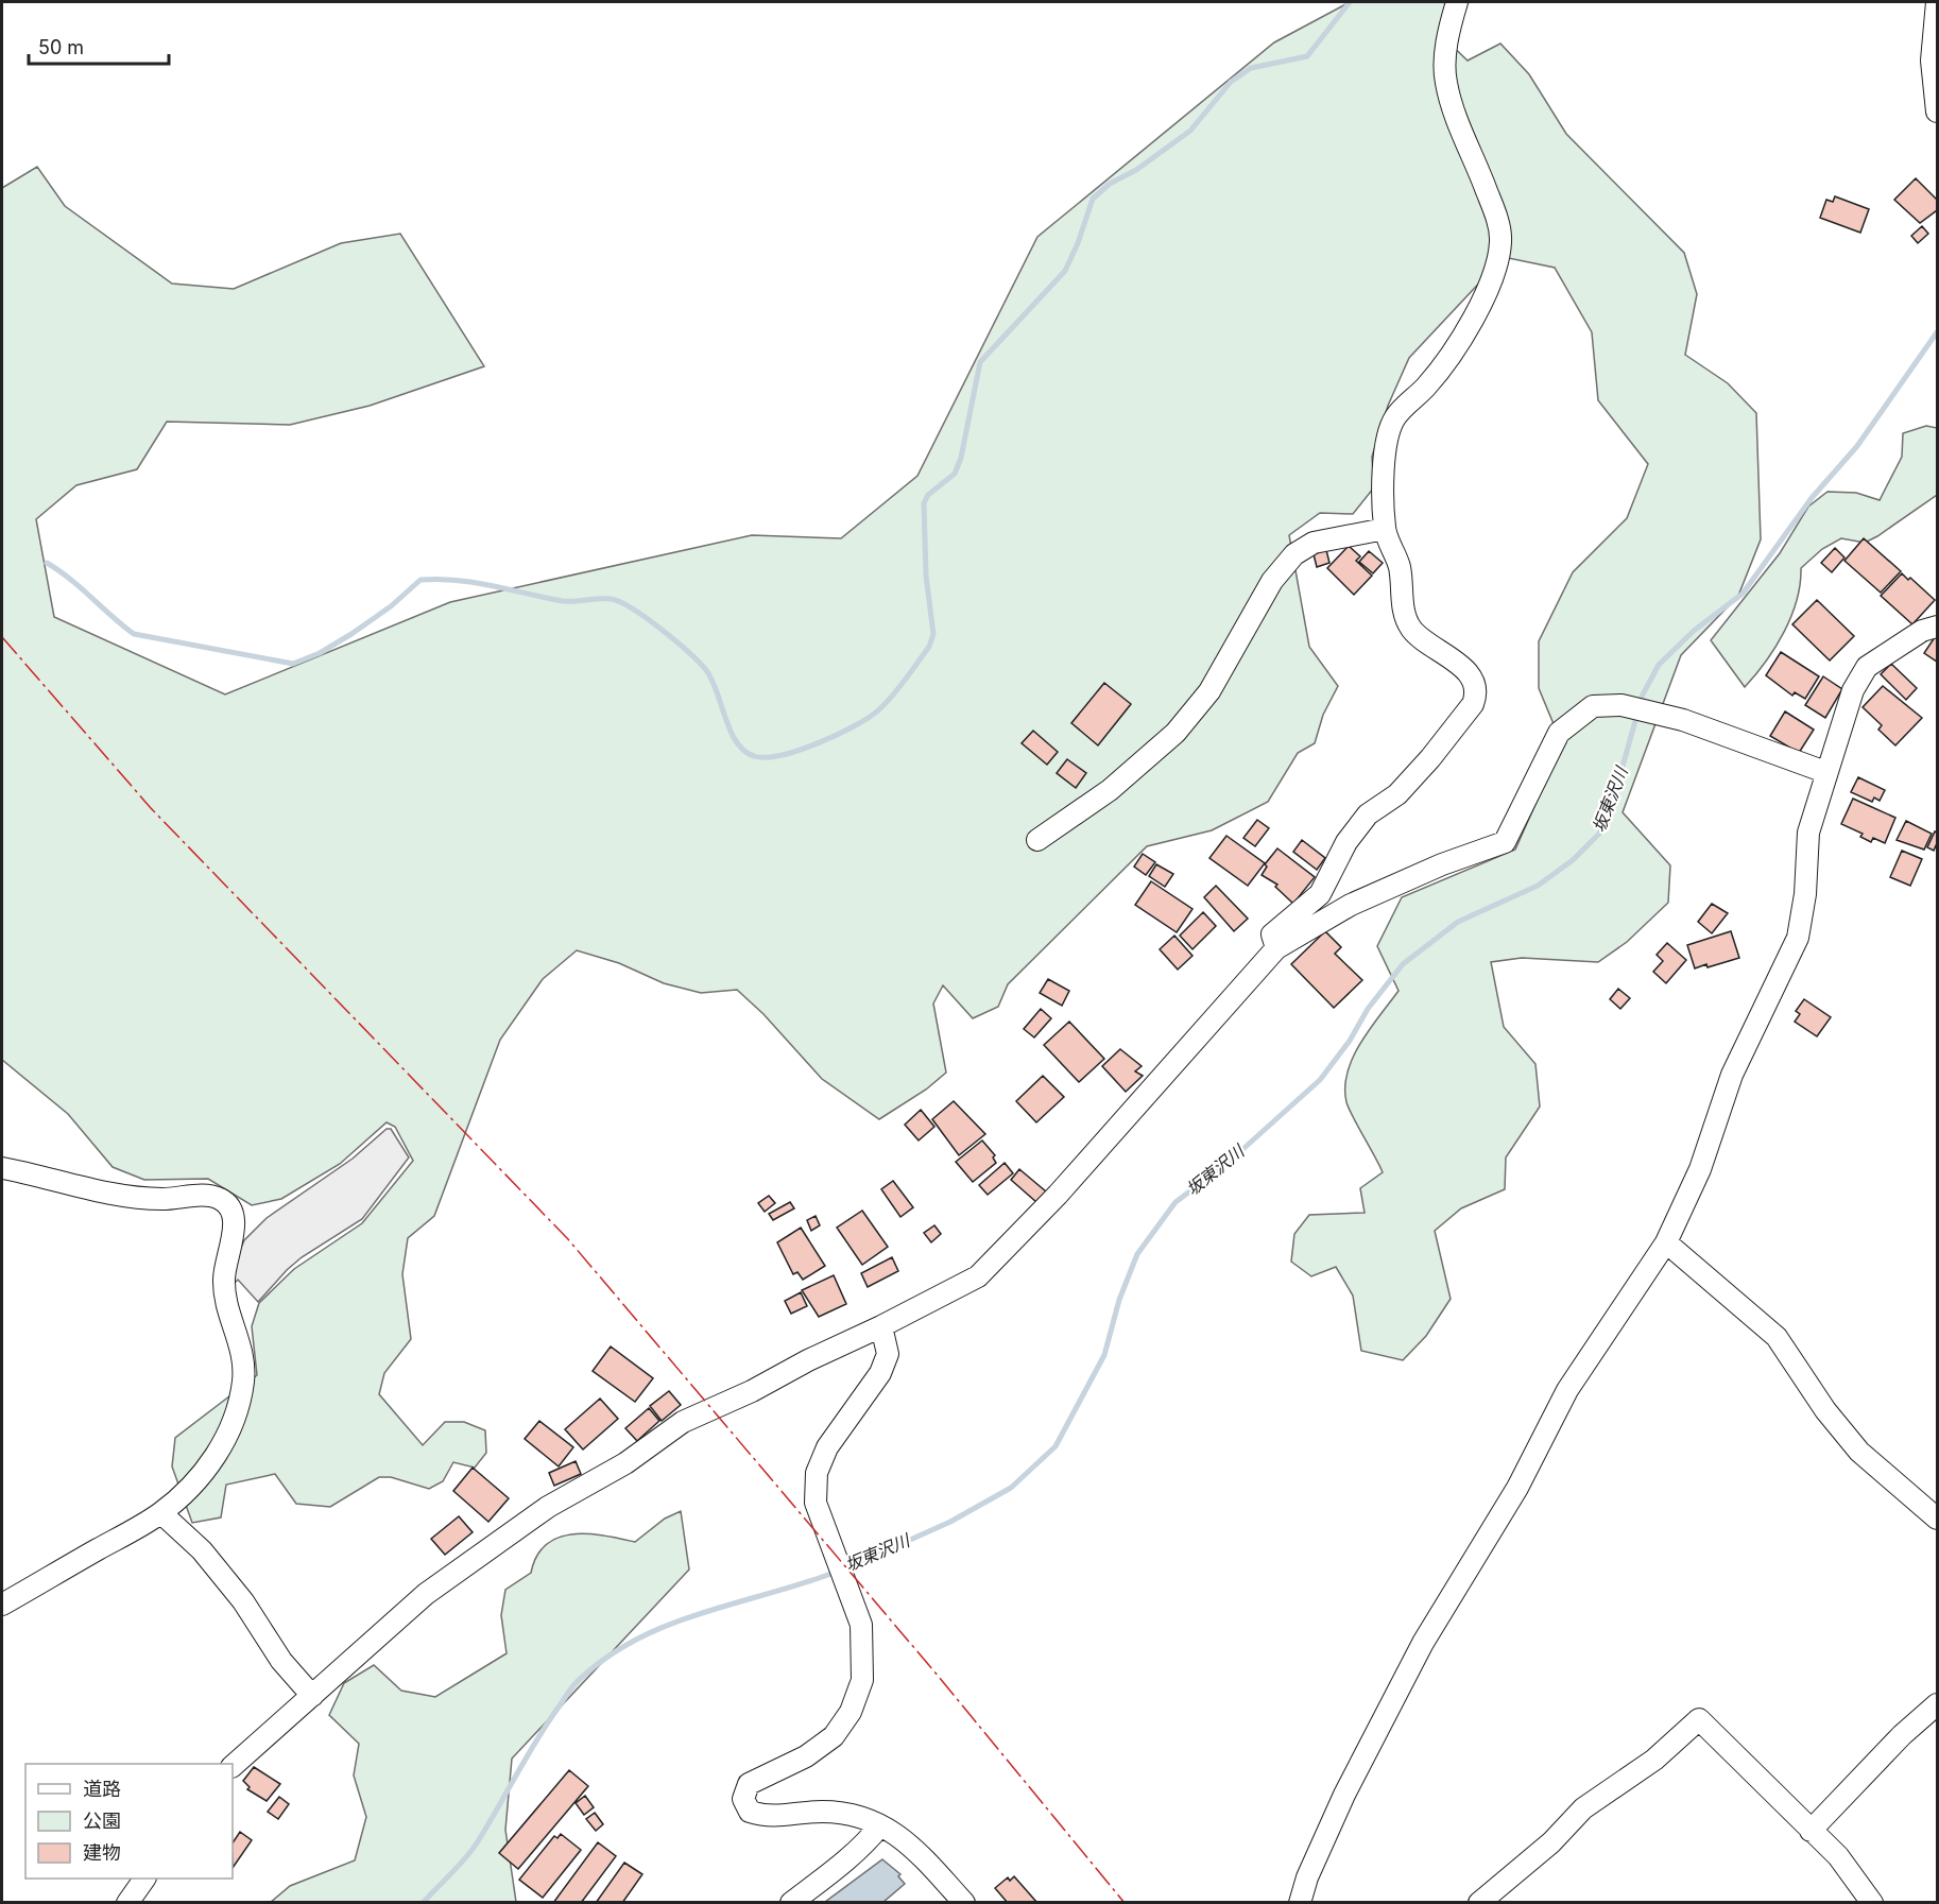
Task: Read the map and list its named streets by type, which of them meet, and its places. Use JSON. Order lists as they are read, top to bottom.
{
  "water": ["坂東沢川"],
  "legend": ["道路", "公園", "建物"],
  "scale_bar": "50 m"
}
